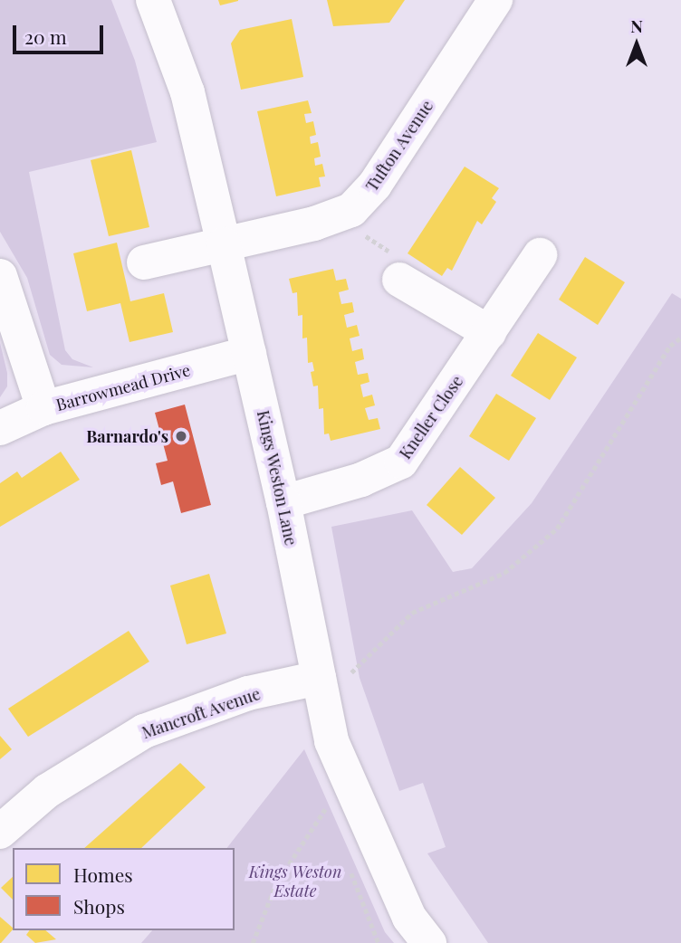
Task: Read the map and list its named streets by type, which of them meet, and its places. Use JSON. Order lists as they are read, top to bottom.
{
  "streets": {
    "street": [
      "Tufton Avenue",
      "Barrowmead Drive",
      "Kneller Close",
      "Kings Weston Lane",
      "Mancroft Avenue"
    ]
  },
  "crossings": [
    ["Tufton Avenue", "Kings Weston Lane"],
    ["Barrowmead Drive", "Kings Weston Lane"],
    ["Kneller Close", "Kings Weston Lane"],
    ["Kings Weston Lane", "Mancroft Avenue"]
  ],
  "parks": ["Kings Weston Estate"],
  "places": ["Barnardo's"],
  "legend": ["Homes", "Shops"],
  "scale_bar": "20 m",
  "north": "top"
}
